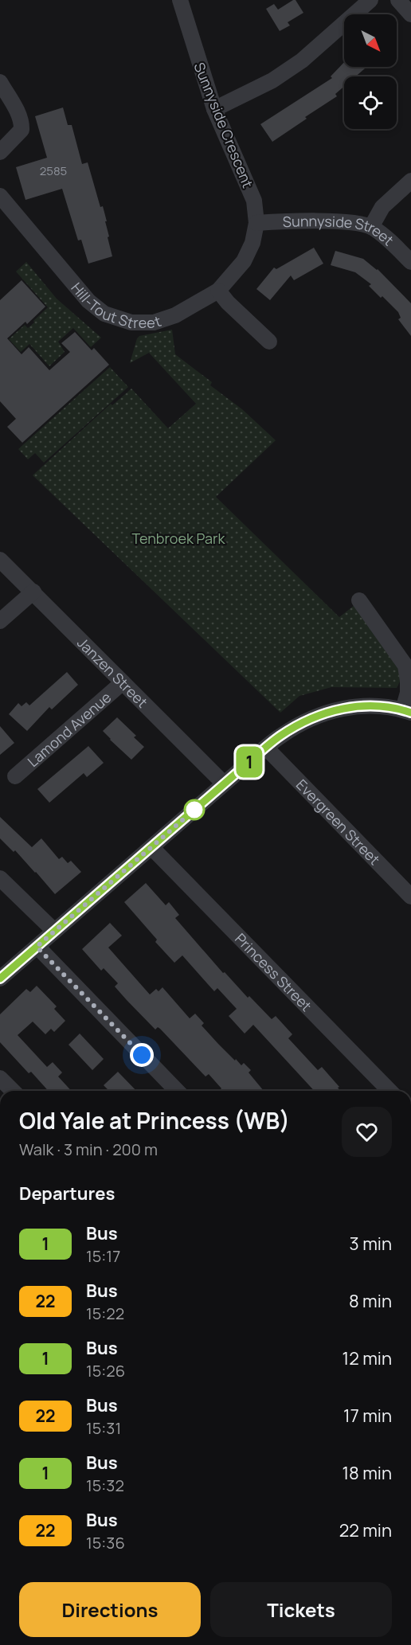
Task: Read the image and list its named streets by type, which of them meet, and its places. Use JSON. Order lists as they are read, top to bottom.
{
  "streets": {
    "street": [
      "Sunnyside Crescent",
      "Sunnyside Street",
      "Hill-Tout Street",
      "Janzen Street",
      "Lamond Avenue",
      "Evergreen Street",
      "Princess Street"
    ]
  },
  "crossings": [
    ["Sunnyside Crescent", "Sunnyside Street"],
    ["Sunnyside Crescent", "Hill-Tout Street"],
    ["Sunnyside Street", "Hill-Tout Street"],
    ["Janzen Street", "Lamond Avenue"]
  ],
  "parks": ["Tenbroek Park"],
  "lines": ["bus line 1"],
  "house_numbers": ["2585"],
  "north": "bottom right",
  "page": {
    "on_map": "1",
    "heading": [
      ["Old Yale at Princess (WB)", "Walk · 3 min · 200 m"],
      "Departures"
    ],
    "list": [
      {
        "mark": "1",
        "name": "Bus",
        "note": "15:17",
        "value": "3 min"
      },
      {
        "mark": "22",
        "name": "Bus",
        "note": "15:22",
        "value": "8 min"
      },
      {
        "mark": "1",
        "name": "Bus",
        "note": "15:26",
        "value": "12 min"
      },
      {
        "mark": "22",
        "name": "Bus",
        "note": "15:31",
        "value": "17 min"
      },
      {
        "mark": "1",
        "name": "Bus",
        "note": "15:32",
        "value": "18 min"
      },
      {
        "mark": "22",
        "name": "Bus",
        "note": "15:36",
        "value": "22 min"
      }
    ],
    "buttons": ["Directions", "Tickets"]
  }
}
